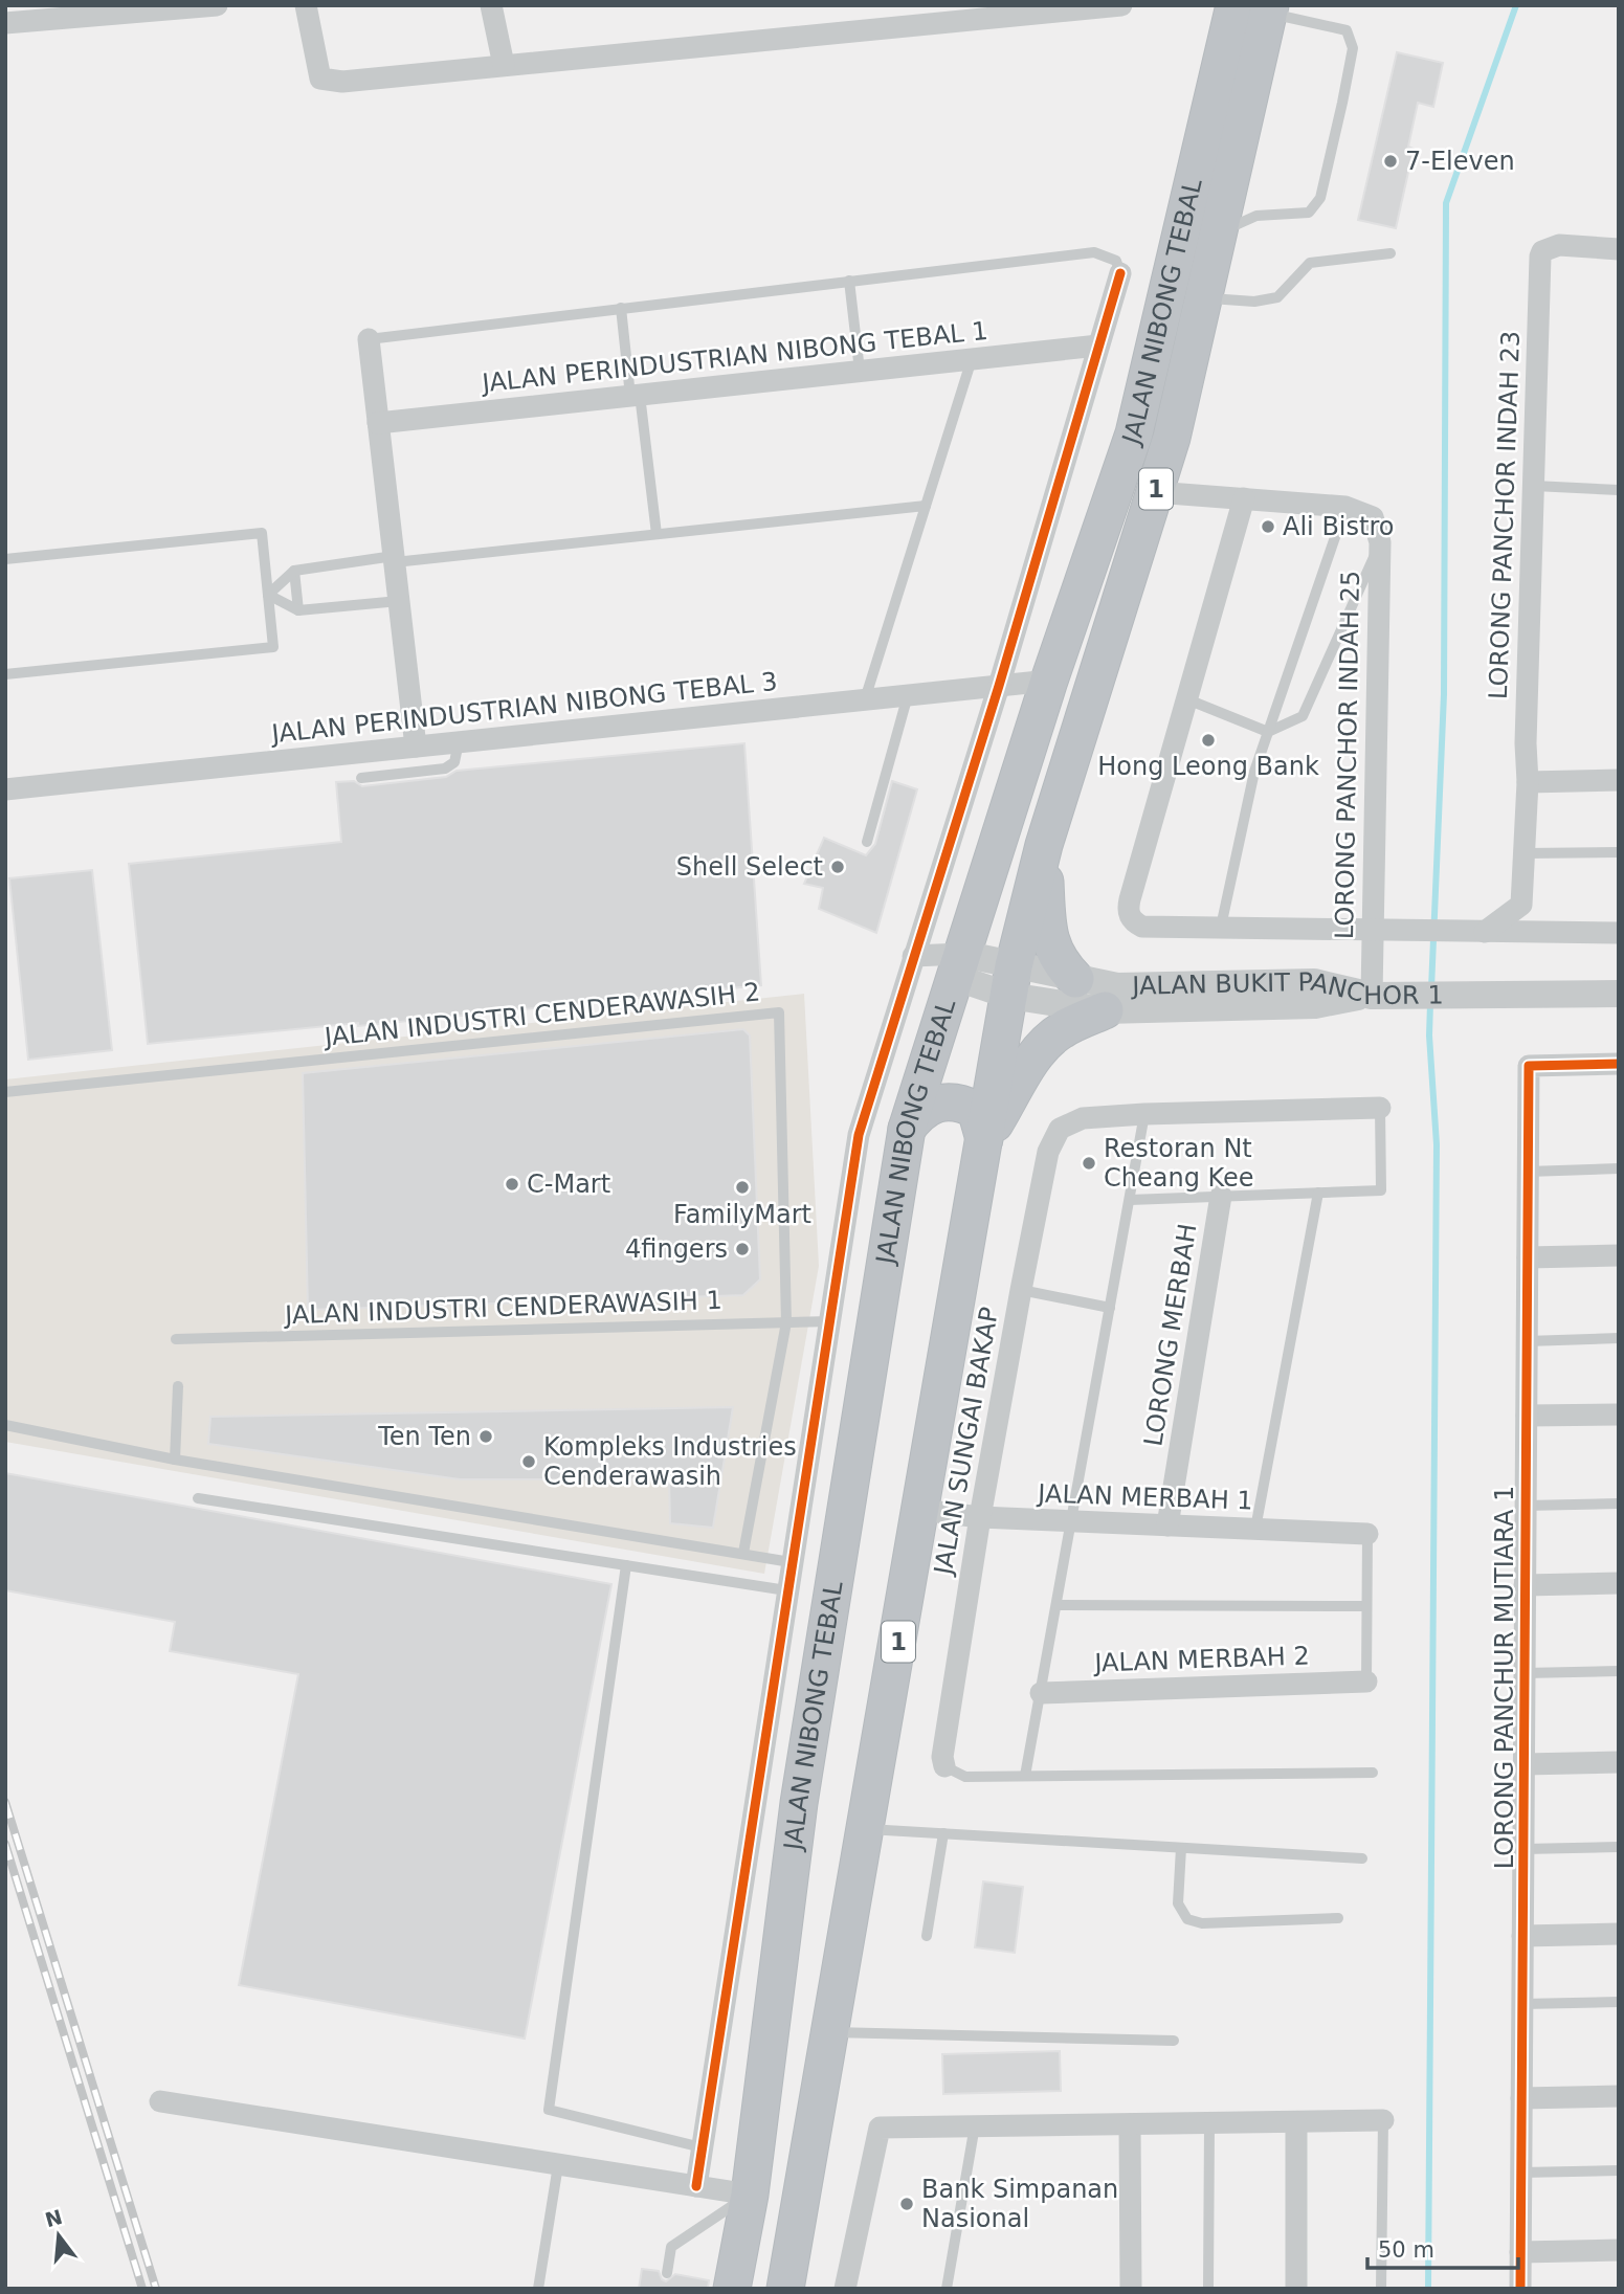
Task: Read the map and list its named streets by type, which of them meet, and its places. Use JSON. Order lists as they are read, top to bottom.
{
  "streets": {
    "highway": ["JALAN NIBONG TEBAL", "1"],
    "street": [
      "JALAN PERINDUSTRIAN NIBONG TEBAL 1",
      "LORONG PANCHOR INDAH 23",
      "JALAN PERINDUSTRIAN NIBONG TEBAL 3",
      "LORONG PANCHOR INDAH 25",
      "JALAN BUKIT PANCHOR 1",
      "LORONG MERBAH",
      "JALAN SUNGAI BAKAP",
      "JALAN MERBAH 1",
      "JALAN MERBAH 2",
      "LORONG PANCHUR MUTIARA 1"
    ],
    "lane": ["JALAN INDUSTRI CENDERAWASIH 2", "JALAN INDUSTRI CENDERAWASIH 1"]
  },
  "crossings": [
    ["JALAN NIBONG TEBAL", "JALAN PERINDUSTRIAN NIBONG TEBAL 3"],
    ["JALAN NIBONG TEBAL", "JALAN BUKIT PANCHOR 1"],
    ["JALAN NIBONG TEBAL", "JALAN MERBAH 1"],
    ["LORONG PANCHOR INDAH 25", "JALAN BUKIT PANCHOR 1"],
    ["JALAN INDUSTRI CENDERAWASIH 2", "JALAN INDUSTRI CENDERAWASIH 1"],
    ["LORONG MERBAH", "JALAN MERBAH 1"],
    ["JALAN SUNGAI BAKAP", "JALAN MERBAH 1"]
  ],
  "places": [
    "7-Eleven",
    "Ali Bistro",
    "Hong Leong Bank",
    "Shell Select",
    "Restoran Nt Cheang Kee",
    "C-Mart",
    "FamilyMart",
    "4fingers",
    "Ten Ten",
    "Kompleks Industries Cenderawasih",
    "Bank Simpanan Nasional"
  ],
  "scale_bar": "50 m",
  "north": "top"
}
